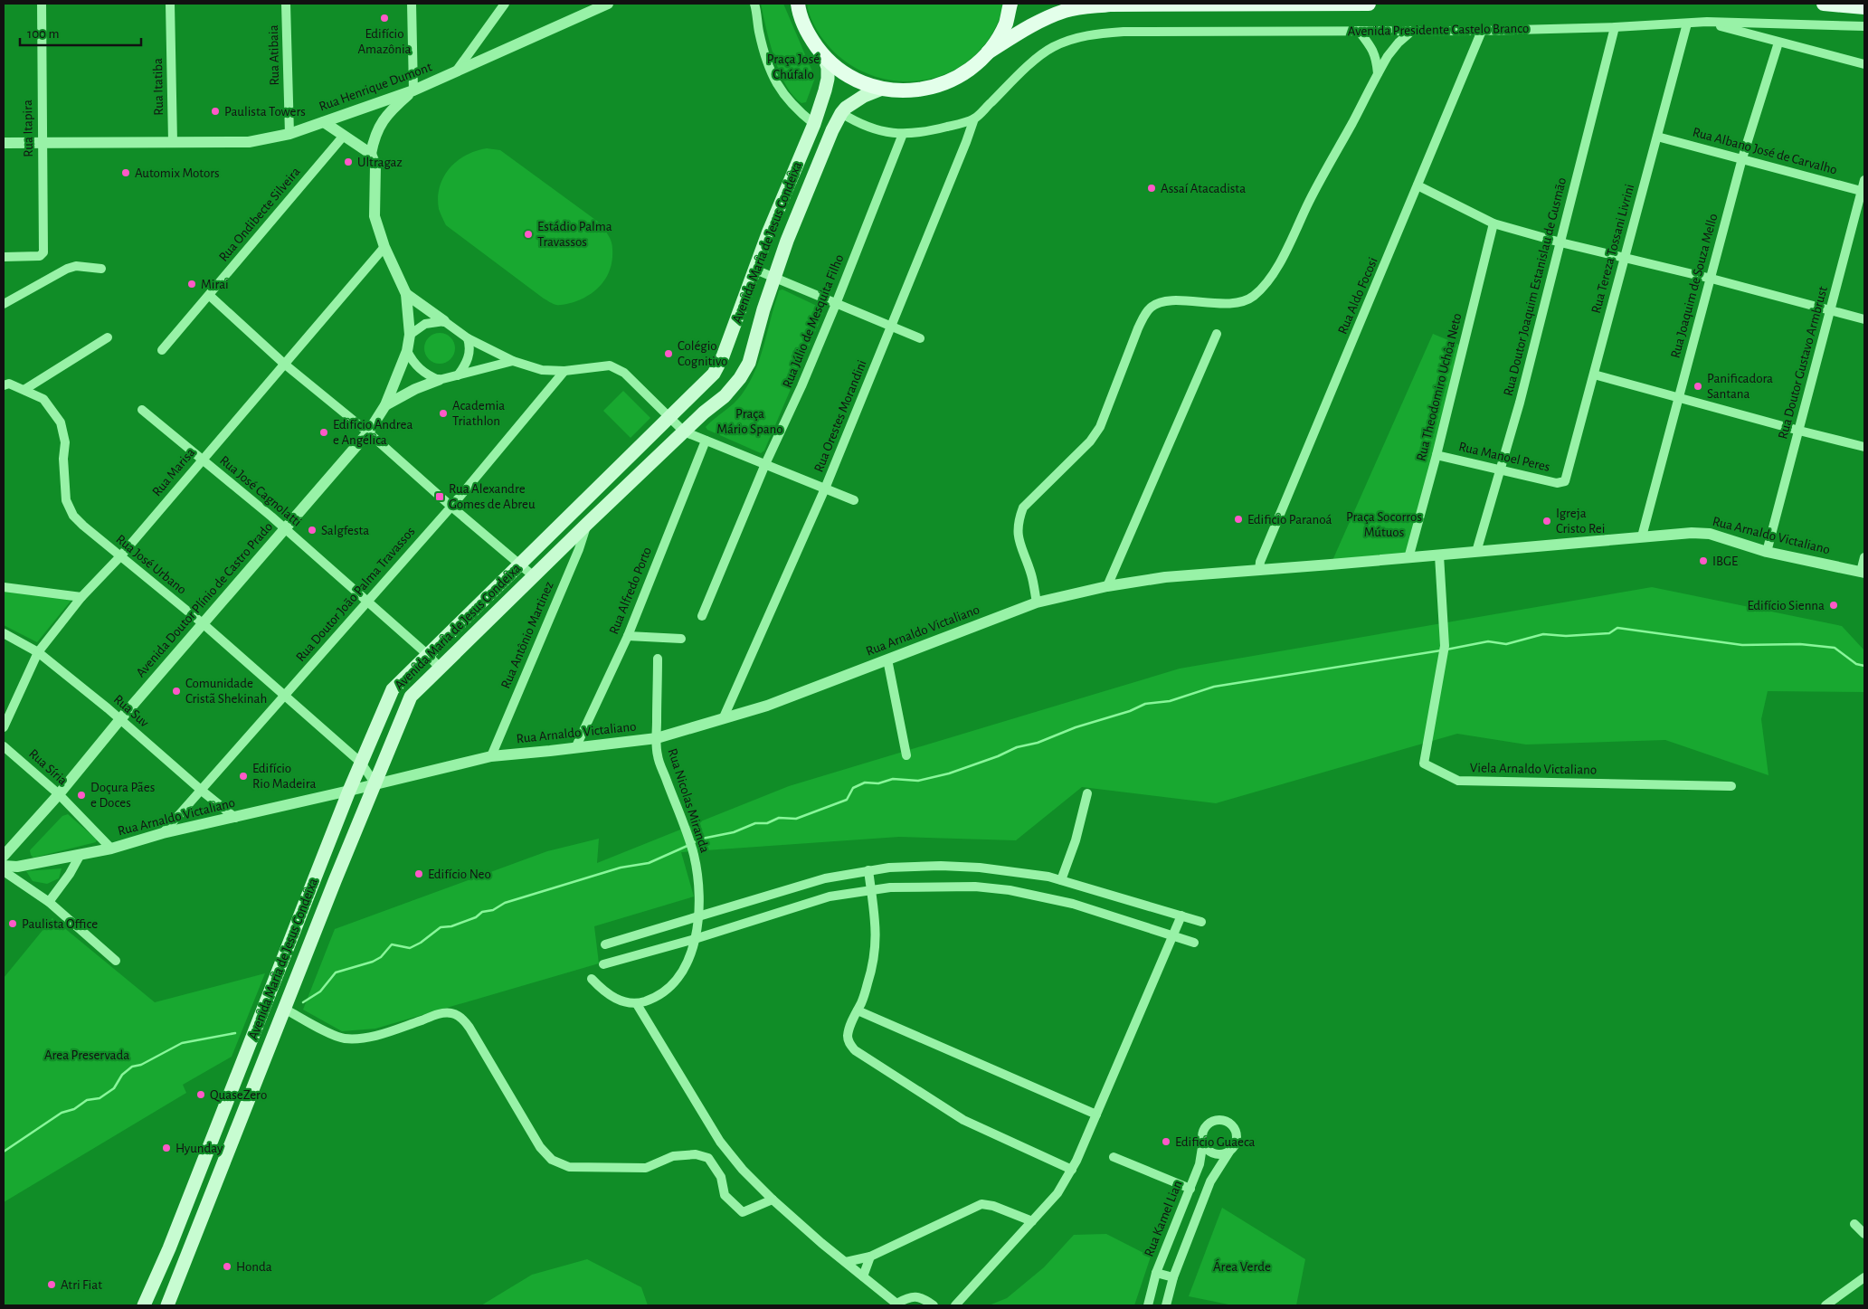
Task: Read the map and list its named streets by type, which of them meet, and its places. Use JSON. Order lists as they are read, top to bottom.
{
  "streets": {
    "main road": ["Avenida Presidente Castelo Branco", "Avenida Maria de Jesus Condeixa"],
    "street": [
      "Rua Atibaia",
      "Rua Itatiba",
      "Rua Henrique Dumont",
      "Rua Itapira",
      "Rua Albano José de Carvalho",
      "Rua Ondibecte Silveira",
      "Rua Tereza Tossani Livrini",
      "Rua Joaquim de Souza Mello",
      "Rua Doutor Joaquim Estanislau de Gusmão",
      "Rua Aldo Focosi",
      "Rua Júlio de Mesquita Filho",
      "Rua Doutor Gustavo Armbrust",
      "Rua Theodomiro Uchôa Neto",
      "Rua Orestes Morandini",
      "Rua Manoel Peres",
      "Rua Marisa",
      "Rua José Cagnolatti",
      "Rua Arnaldo Victaliano",
      "Rua José Urbano",
      "Rua Alfredo Porto",
      "Rua Doutor João Palma Travassos",
      "Avenida Doutor Plínio de Castro Prado",
      "Rua Antônio Martinez",
      "Rua Suv",
      "Rua Síria",
      "Viela Arnaldo Victaliano",
      "Rua Nicolas Miranda",
      "Rua Kamel Lian"
    ]
  },
  "crossings": [
    ["Avenida Presidente Castelo Branco", "Rua Tereza Tossani Livrini"],
    ["Avenida Presidente Castelo Branco", "Rua Doutor Joaquim Estanislau de Gusmão"],
    ["Avenida Presidente Castelo Branco", "Rua Aldo Focosi"],
    ["Avenida Presidente Castelo Branco", "Rua Orestes Morandini"],
    ["Rua Atibaia", "Rua Henrique Dumont"],
    ["Rua Itatiba", "Rua Henrique Dumont"],
    ["Rua Henrique Dumont", "Rua Itapira"],
    ["Rua Henrique Dumont", "Avenida Doutor Plínio de Castro Prado"],
    ["Rua Albano José de Carvalho", "Rua Tereza Tossani Livrini"],
    ["Rua Albano José de Carvalho", "Rua Joaquim de Souza Mello"],
    ["Rua Albano José de Carvalho", "Rua Doutor Gustavo Armbrust"],
    ["Avenida Maria de Jesus Condeixa", "Rua José Cagnolatti"],
    ["Avenida Maria de Jesus Condeixa", "Rua Arnaldo Victaliano"],
    ["Avenida Maria de Jesus Condeixa", "Rua José Urbano"],
    ["Avenida Maria de Jesus Condeixa", "Rua Antônio Martinez"],
    ["Rua Tereza Tossani Livrini", "Rua Manoel Peres"],
    ["Rua Joaquim de Souza Mello", "Rua Arnaldo Victaliano"],
    ["Rua Doutor Joaquim Estanislau de Gusmão", "Rua Manoel Peres"],
    ["Rua Doutor Joaquim Estanislau de Gusmão", "Rua Arnaldo Victaliano"],
    ["Rua Aldo Focosi", "Rua Arnaldo Victaliano"],
    ["Rua Doutor Gustavo Armbrust", "Rua Arnaldo Victaliano"],
    ["Rua Theodomiro Uchôa Neto", "Rua Manoel Peres"],
    ["Rua Theodomiro Uchôa Neto", "Rua Arnaldo Victaliano"],
    ["Rua Orestes Morandini", "Rua Arnaldo Victaliano"],
    ["Rua Marisa", "Rua José Cagnolatti"],
    ["Rua Marisa", "Rua José Urbano"],
    ["Rua Marisa", "Avenida Doutor Plínio de Castro Prado"],
    ["Rua Marisa", "Rua Suv"],
    ["Rua José Cagnolatti", "Rua Doutor João Palma Travassos"],
    ["Rua José Cagnolatti", "Avenida Doutor Plínio de Castro Prado"],
    ["Rua Arnaldo Victaliano", "Rua José Urbano"],
    ["Rua Arnaldo Victaliano", "Rua Alfredo Porto"],
    ["Rua Arnaldo Victaliano", "Rua Doutor João Palma Travassos"],
    ["Rua Arnaldo Victaliano", "Rua Antônio Martinez"],
    ["Rua Arnaldo Victaliano", "Rua Suv"],
    ["Rua Arnaldo Victaliano", "Rua Síria"],
    ["Rua Arnaldo Victaliano", "Viela Arnaldo Victaliano"],
    ["Rua Arnaldo Victaliano", "Rua Nicolas Miranda"],
    ["Rua José Urbano", "Rua Doutor João Palma Travassos"],
    ["Rua José Urbano", "Avenida Doutor Plínio de Castro Prado"],
    ["Rua Doutor João Palma Travassos", "Rua Suv"],
    ["Avenida Doutor Plínio de Castro Prado", "Rua Suv"],
    ["Avenida Doutor Plínio de Castro Prado", "Rua Síria"]
  ],
  "parks": [
    "Praça José Chúfalo",
    "Praça Mário Spano",
    "Praça Socorros Mútuos",
    "Area Preservada",
    "Área Verde"
  ],
  "places": {
    "other": [
      "Edifício Amazônia",
      "Paulista Towers",
      "Ultragaz",
      "Automix Motors",
      "Assaí Atacadista",
      "Estádio Palma Travassos",
      "Mirai",
      "Colégio Cognitivo",
      "Panificadora Santana",
      "Academia Triathlon",
      "Edifício Andrea e Angélica",
      "Edificio Paranoá",
      "Igreja Cristo Rei",
      "Salgfesta",
      "IBGE",
      "Edifício Sienna",
      "Comunidade Cristã Shekinah",
      "Edifício Rio Madeira",
      "Doçura Pães e Doces",
      "Edifício Neo",
      "Paulista Office",
      "QuaseZero",
      "Edificio Guaeca",
      "Hyunday",
      "Honda",
      "Atri Fiat"
    ],
    "transit": ["Rua Alexandre Gomes de Abreu"]
  },
  "scale_bar": "100 m"
}
